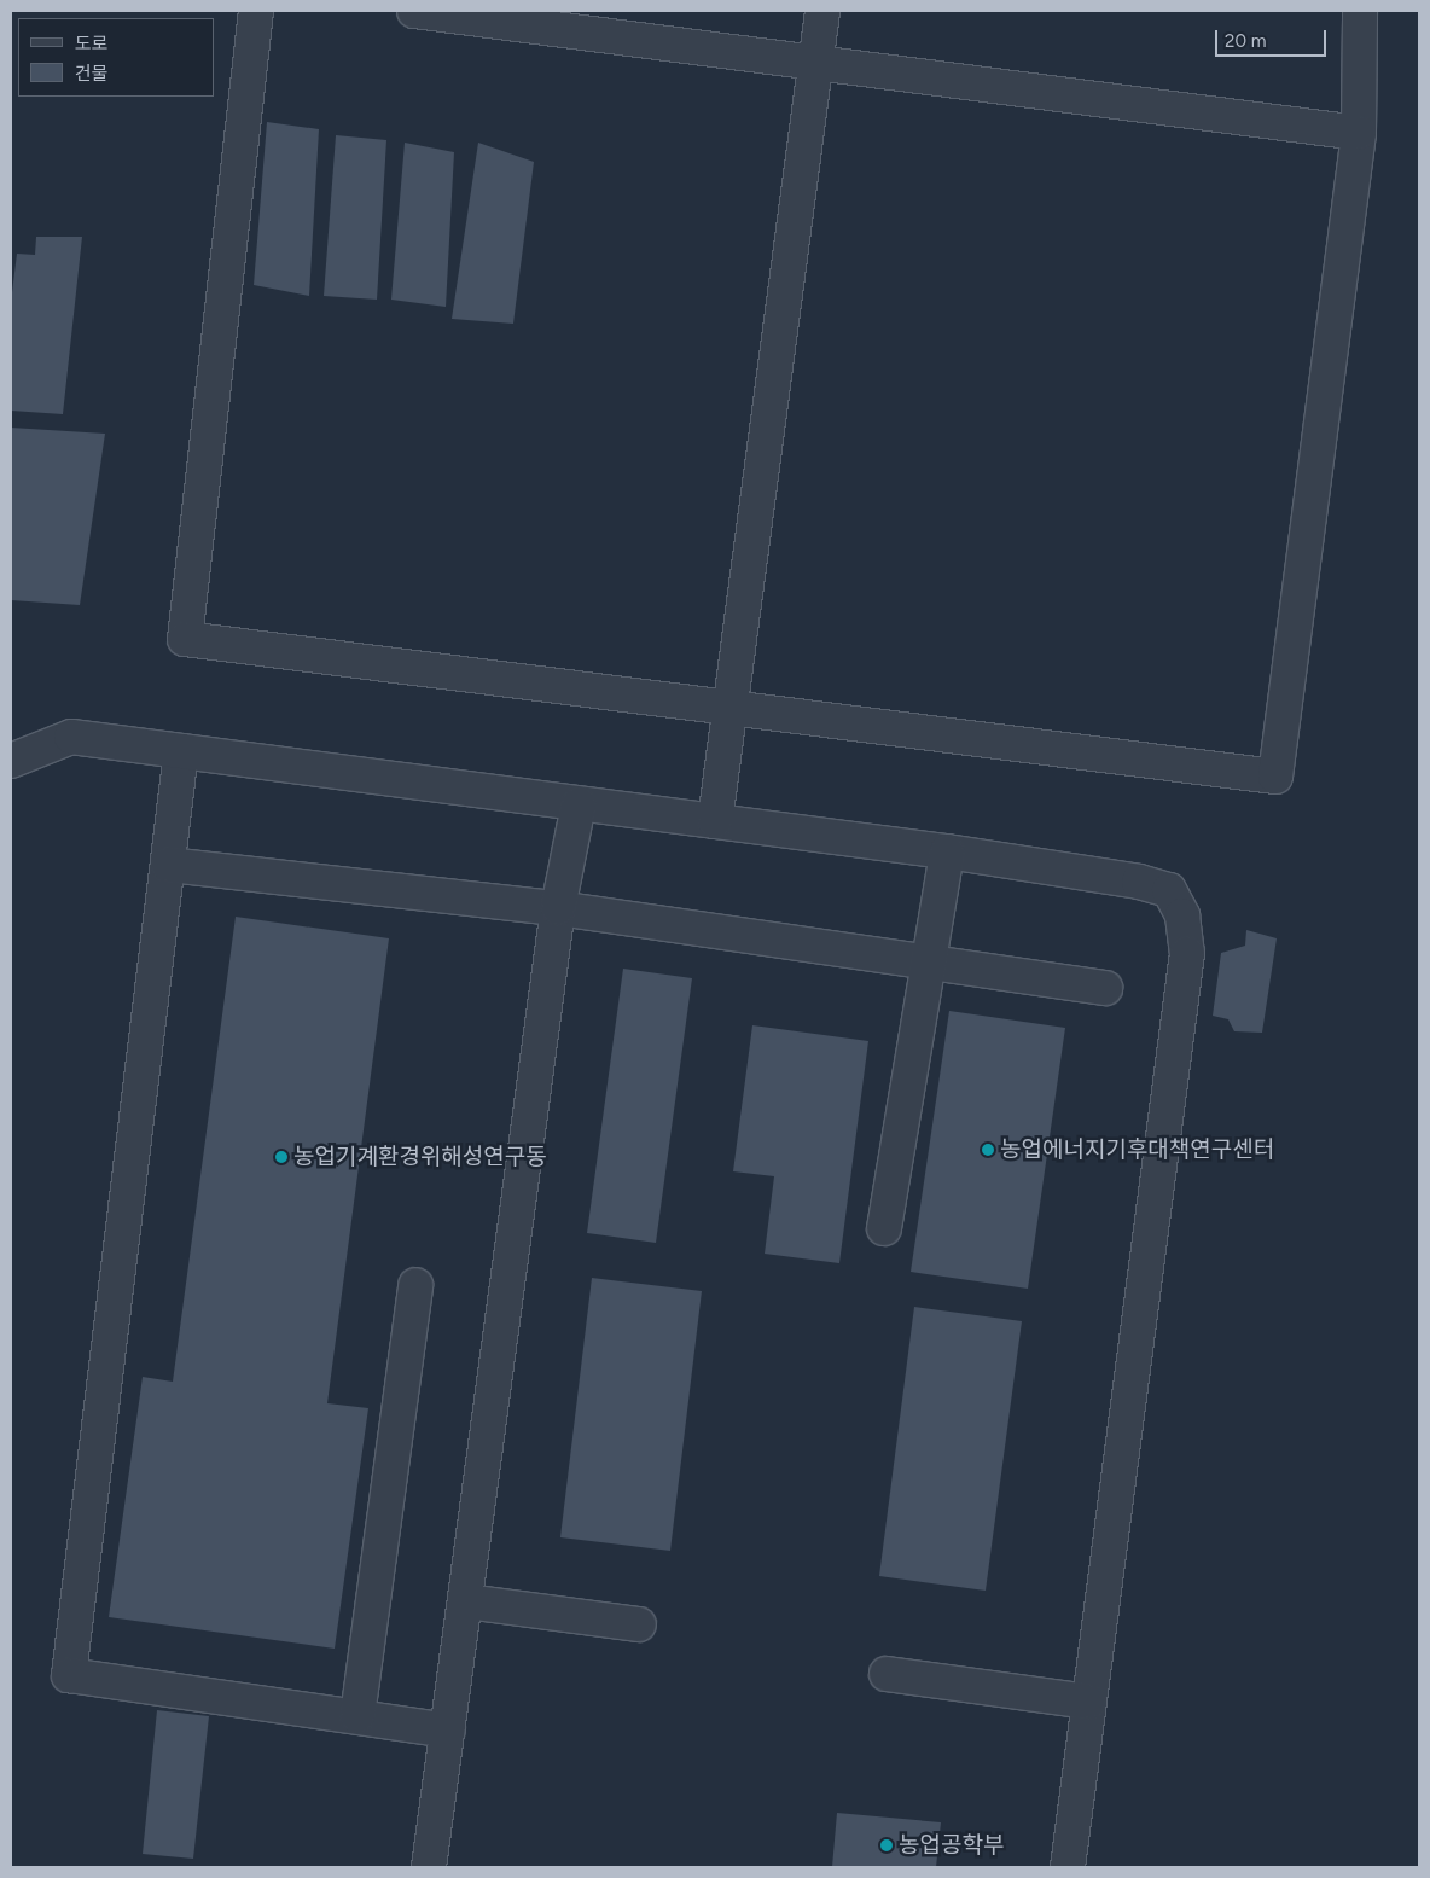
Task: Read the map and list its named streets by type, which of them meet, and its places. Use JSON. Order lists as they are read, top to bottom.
{
  "places": ["농업에너지기후대책연구센터", "농업기계환경위해성연구동", "농업공학부"],
  "legend": ["도로", "건물"],
  "scale_bar": "20 m"
}
